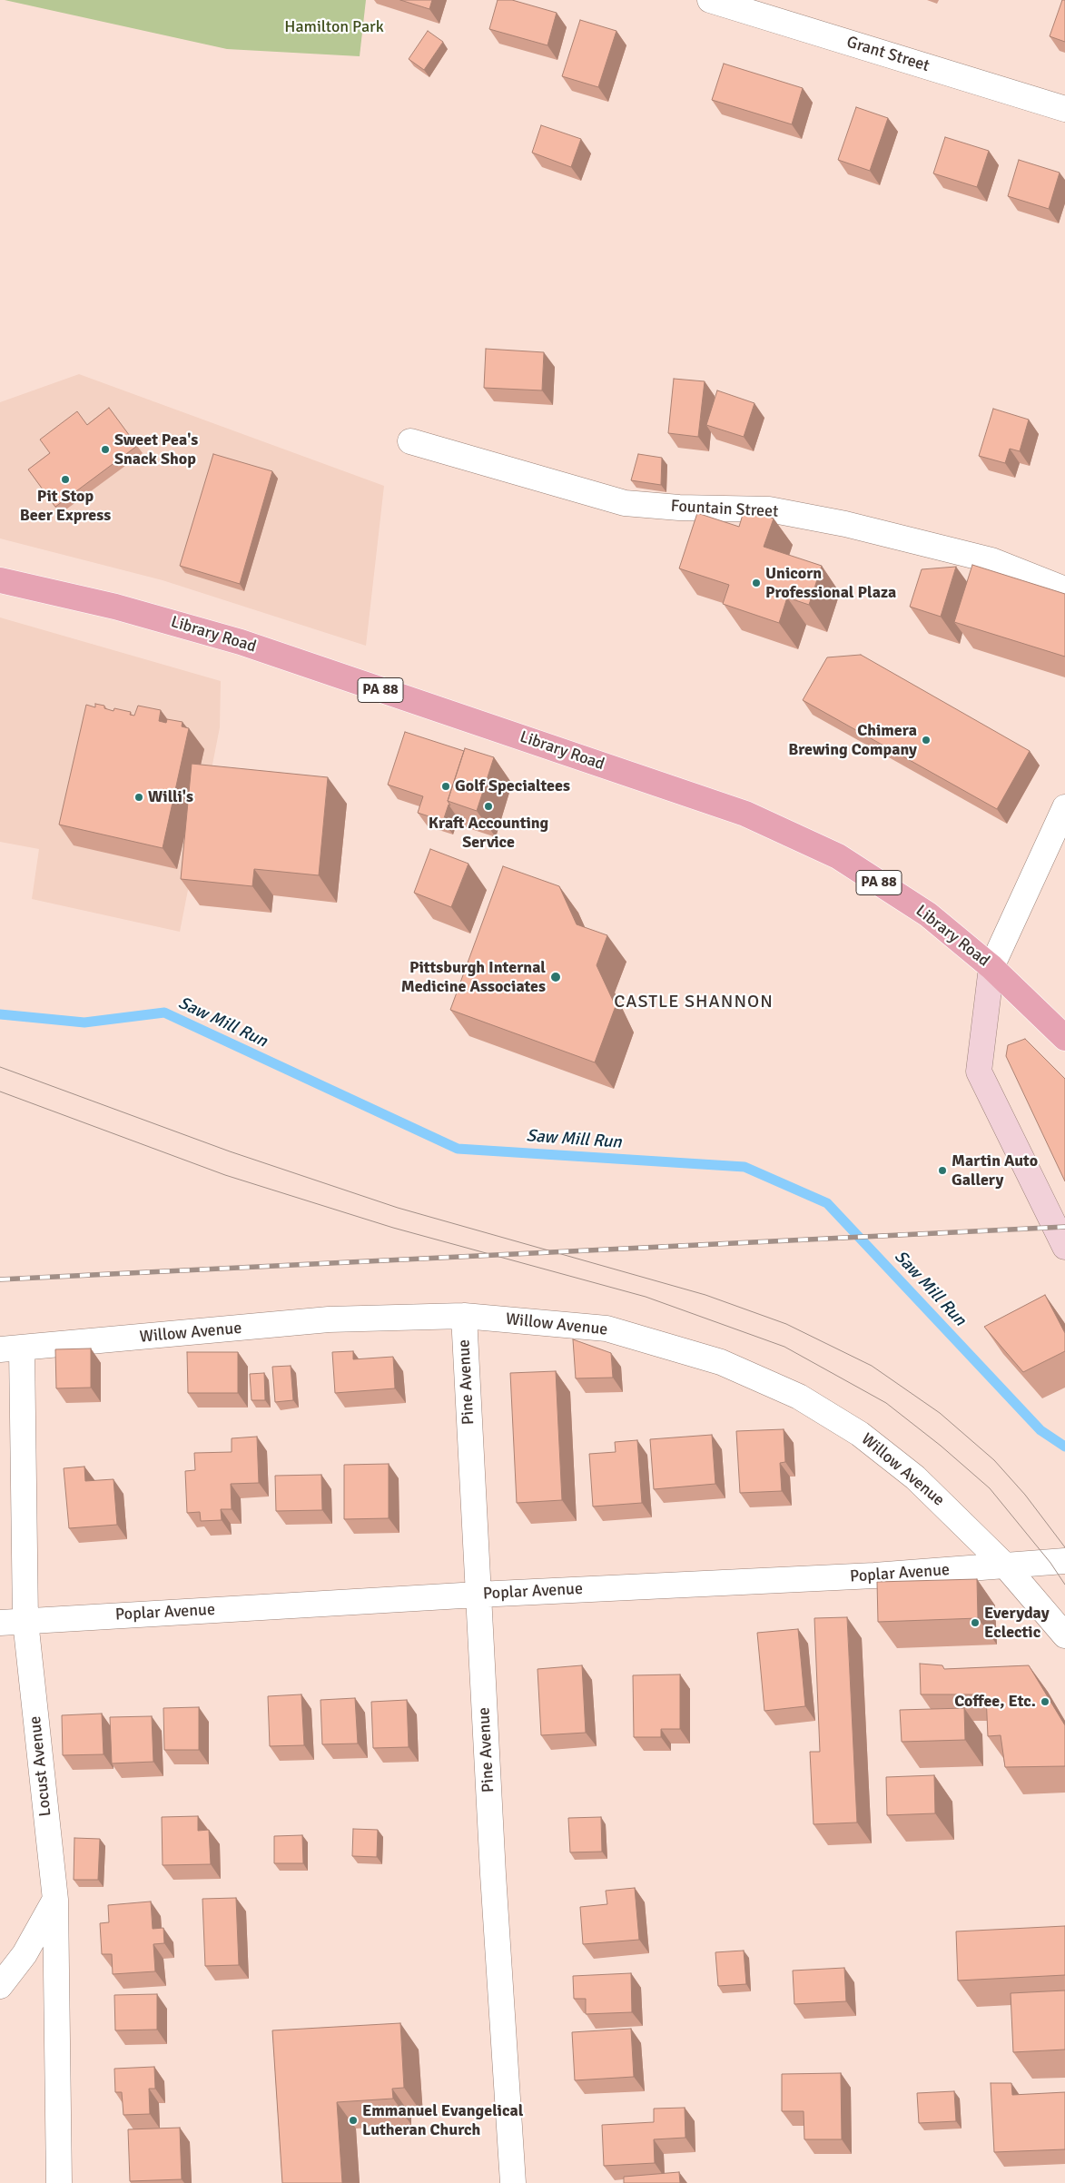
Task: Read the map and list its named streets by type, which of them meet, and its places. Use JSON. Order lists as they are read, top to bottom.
{
  "streets": {
    "main road": ["Library Road", "PA 88"],
    "street": [
      "Grant Street",
      "Fountain Street",
      "Willow Avenue",
      "Pine Avenue",
      "Poplar Avenue",
      "Locust Avenue"
    ]
  },
  "crossings": [
    ["Willow Avenue", "Pine Avenue"],
    ["Willow Avenue", "Poplar Avenue"],
    ["Willow Avenue", "Locust Avenue"],
    ["Pine Avenue", "Poplar Avenue"],
    ["Poplar Avenue", "Locust Avenue"]
  ],
  "districts": ["CASTLE SHANNON"],
  "water": ["Saw Mill Run"],
  "parks": ["Hamilton Park"],
  "places": [
    "Sweet Pea's Snack Shop",
    "Pit Stop Beer Express",
    "Unicorn Professional Plaza",
    "Chimera Brewing Company",
    "Golf Specialtees",
    "Willi's",
    "Kraft Accounting Service",
    "Pittsburgh Internal Medicine Associates",
    "Martin Auto Gallery",
    "Everyday Eclectic",
    "Coffee, Etc.",
    "Emmanuel Evangelical Lutheran Church"
  ]
}
